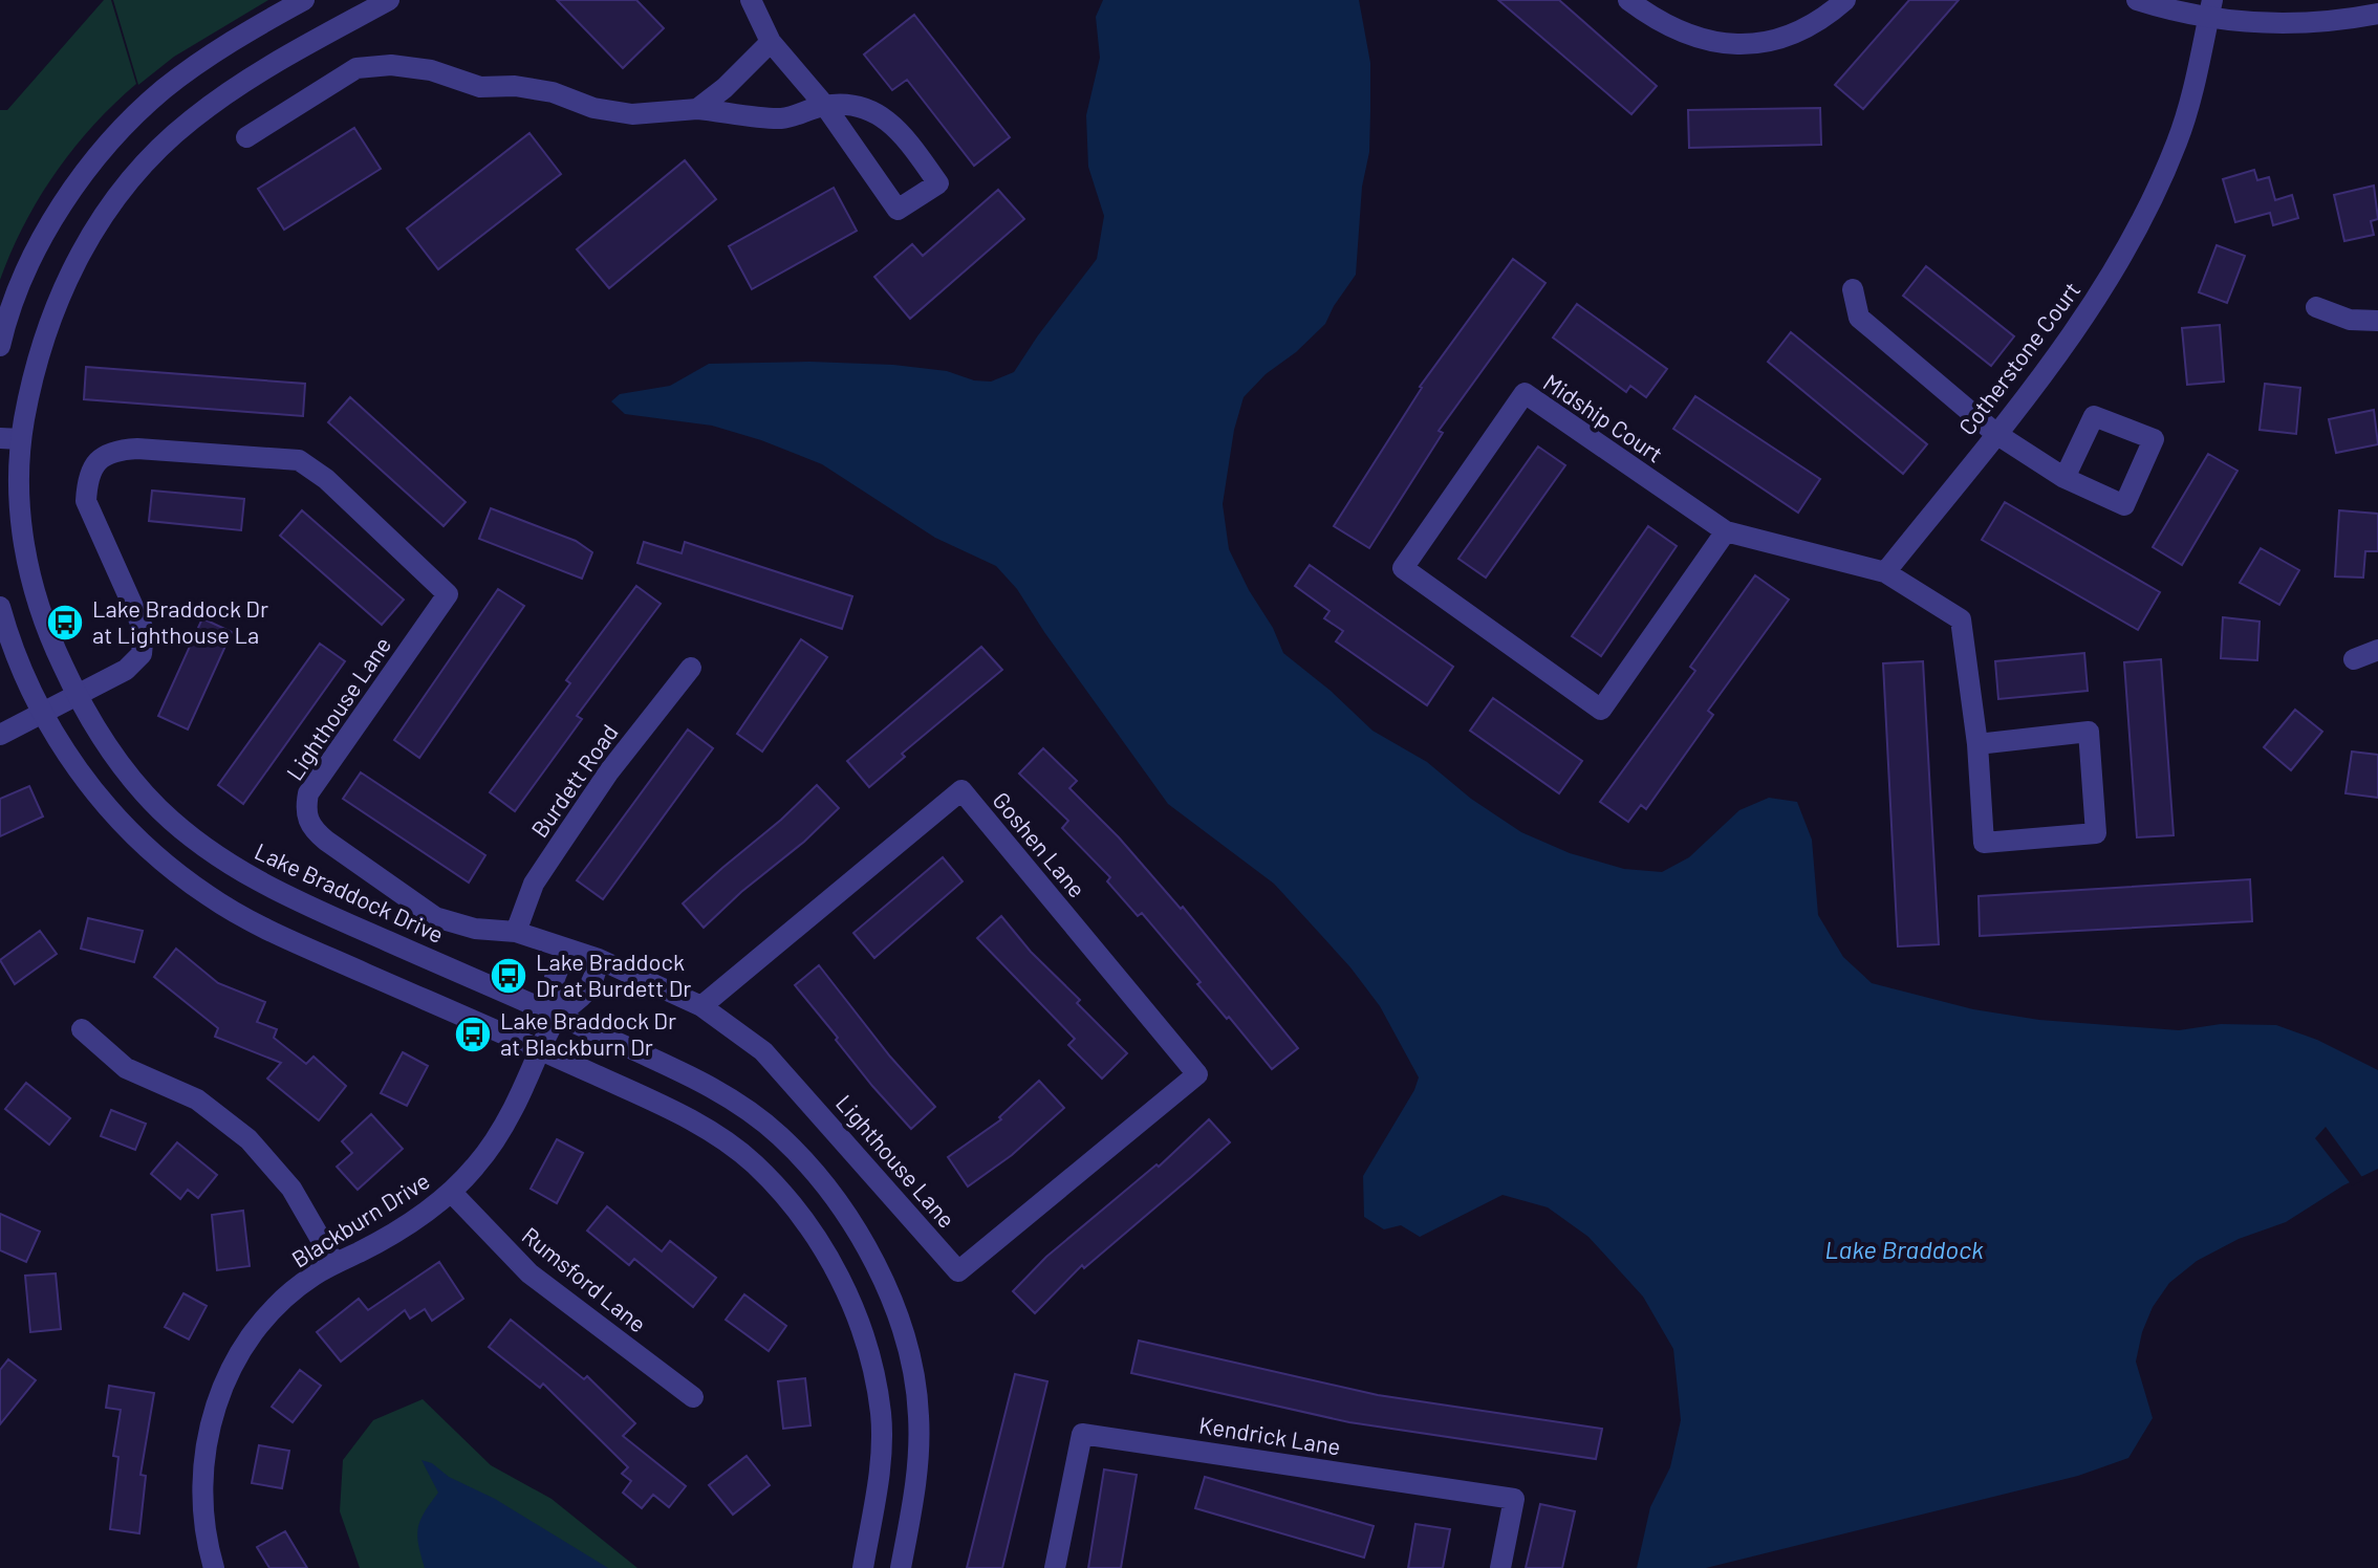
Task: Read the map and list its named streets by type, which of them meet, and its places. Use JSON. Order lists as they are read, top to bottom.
{
  "streets": {
    "street": [
      "Cotherstone Court",
      "Midship Court",
      "Lighthouse Lane",
      "Burdett Road",
      "Goshen Lane",
      "Lake Braddock Drive",
      "Blackburn Drive",
      "Rumsford Lane",
      "Kendrick Lane"
    ]
  },
  "crossings": [
    ["Lighthouse Lane", "Burdett Road"],
    ["Lighthouse Lane", "Goshen Lane"],
    ["Lighthouse Lane", "Lake Braddock Drive"],
    ["Lighthouse Lane", "Blackburn Drive"],
    ["Lake Braddock Drive", "Blackburn Drive"],
    ["Blackburn Drive", "Rumsford Lane"]
  ],
  "water": ["Lake Braddock"],
  "places": {
    "bus stop": ["Lake Braddock Dr at Lighthouse La", "Lake Braddock Dr at Burdett Dr", "Lake Braddock Dr at Blackburn Dr"]
  }
}
